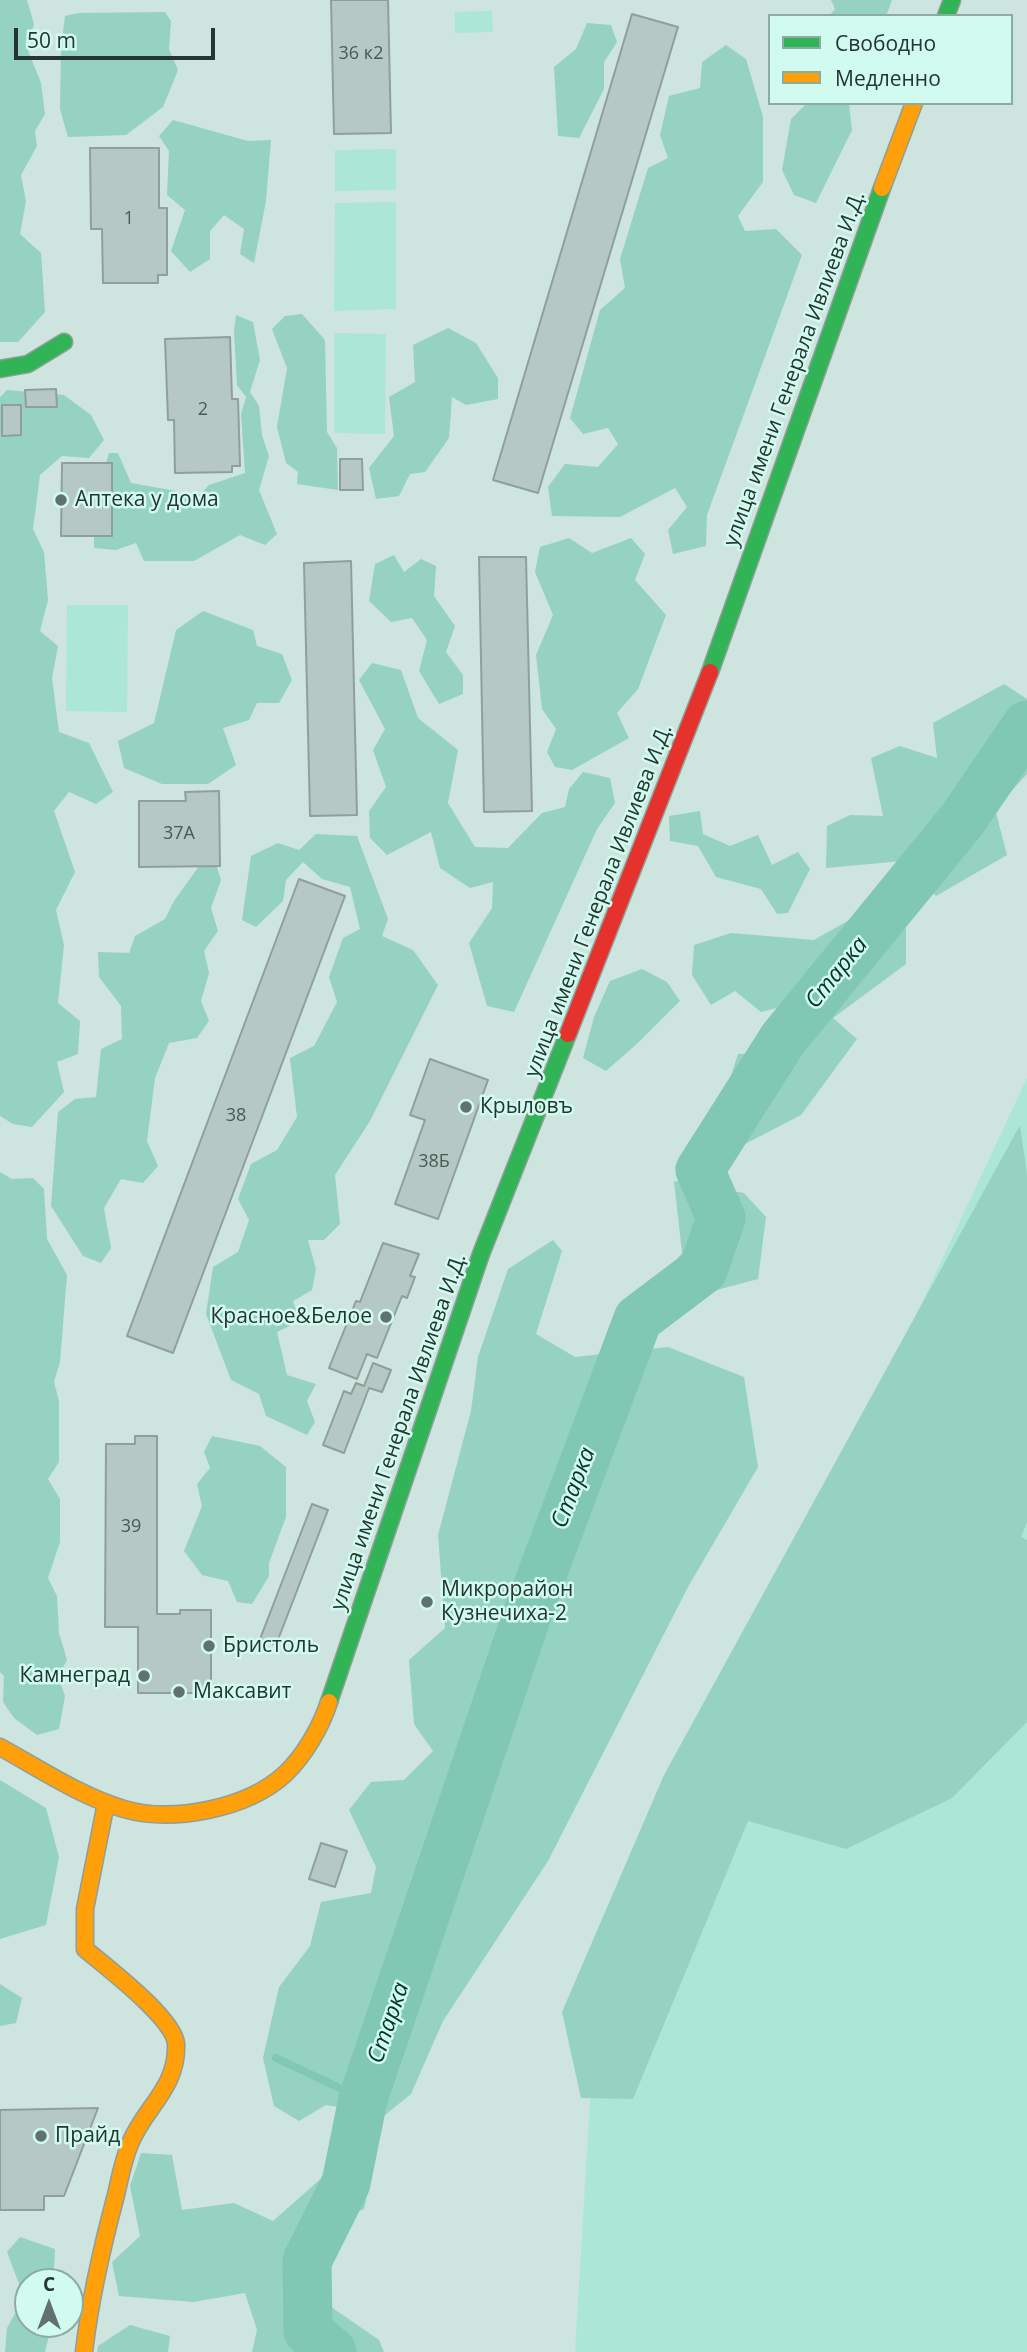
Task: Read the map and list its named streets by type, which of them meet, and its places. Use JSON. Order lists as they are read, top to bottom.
{
  "streets": {
    "street": ["улица имени Генерала Ивлиева И.Д."]
  },
  "water": ["Старка"],
  "places": [
    "Аптека у дома",
    "Крыловъ",
    "Красное&Белое",
    "Микрорайон Кузнечиха-2",
    "Бристоль",
    "Камнеград",
    "Максавит",
    "Прайд"
  ],
  "house_numbers": [
    "36 к2",
    "1",
    "2",
    "37А",
    "38",
    "38Б",
    "39"
  ],
  "legend": ["Свободно", "Медленно"],
  "scale_bar": "50 m",
  "north": "top"
}
